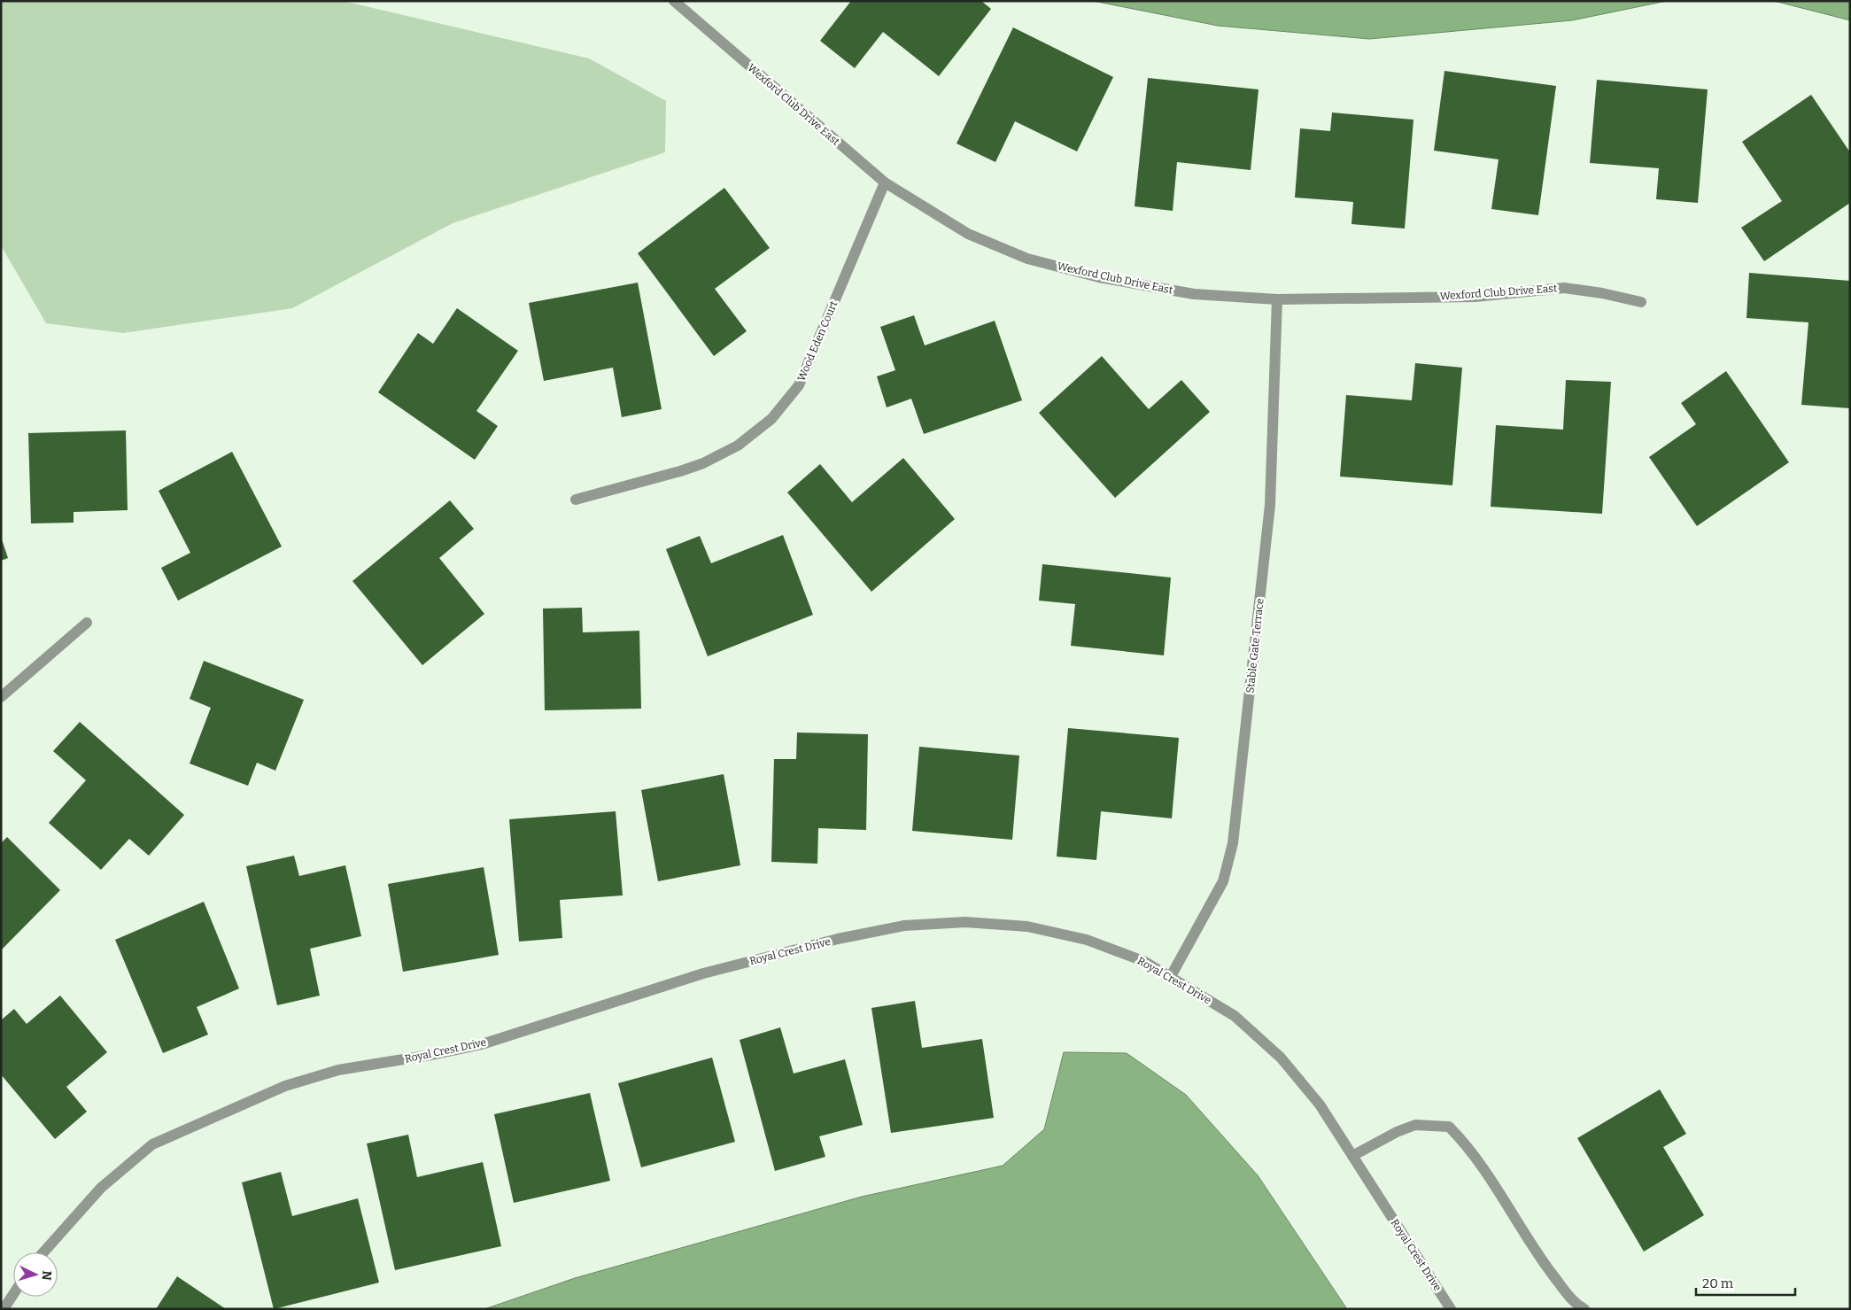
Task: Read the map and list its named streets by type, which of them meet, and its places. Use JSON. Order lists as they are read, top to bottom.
{
  "streets": {
    "street": [
      "Wexford Club Drive East",
      "Wood Eden Court",
      "Stable Gate Terrace",
      "Royal Crest Drive"
    ]
  },
  "crossings": [
    ["Wexford Club Drive East", "Wood Eden Court"],
    ["Wexford Club Drive East", "Stable Gate Terrace"],
    ["Stable Gate Terrace", "Royal Crest Drive"]
  ],
  "scale_bar": "20 m",
  "north": "right"
}
